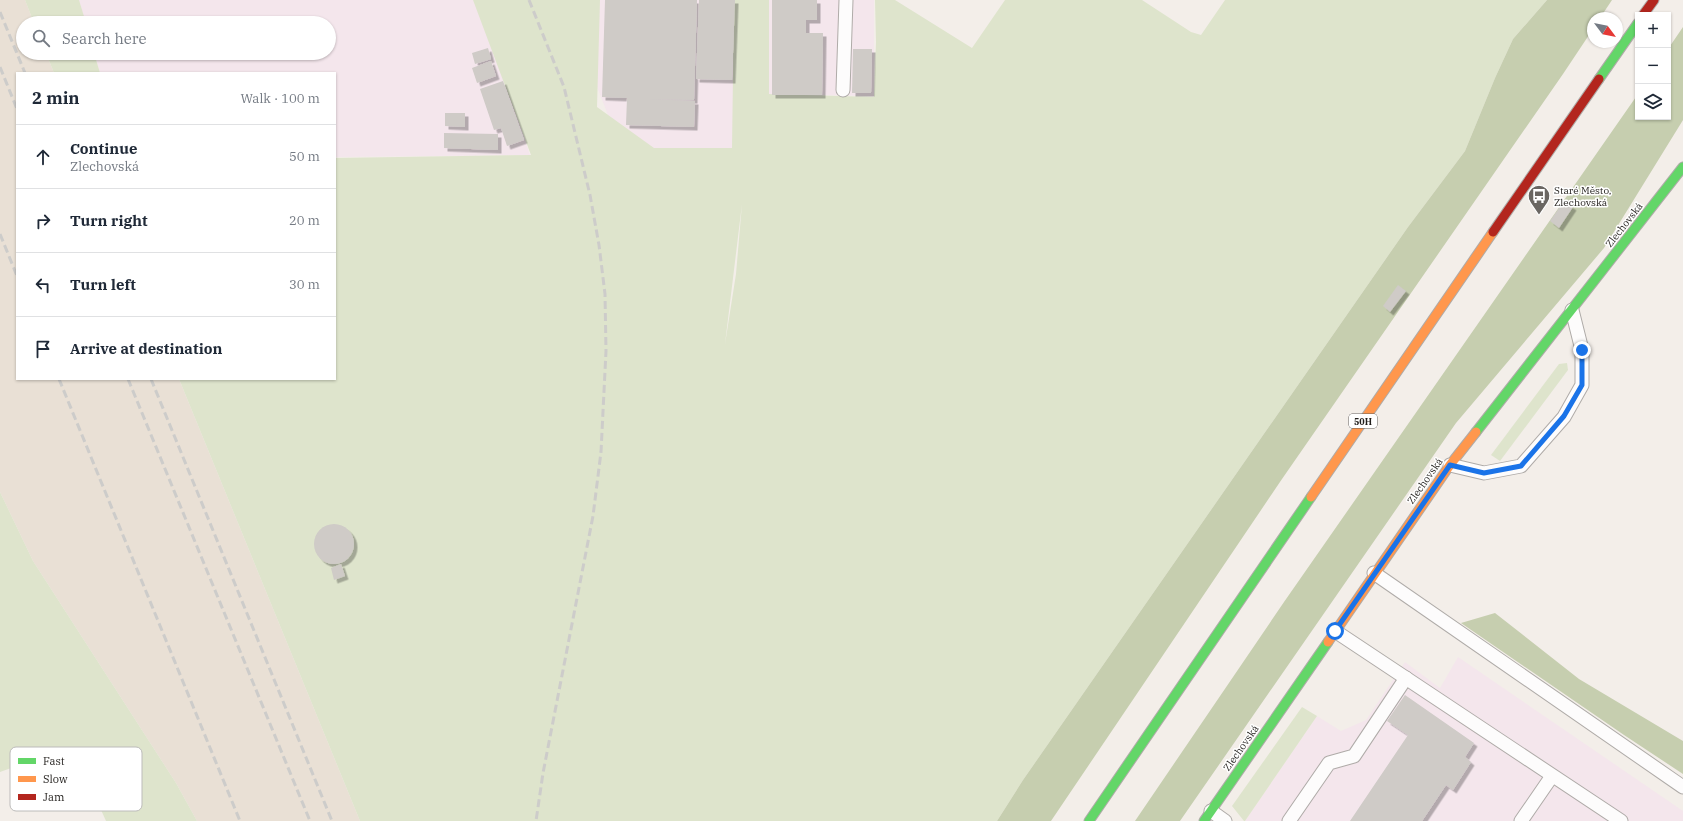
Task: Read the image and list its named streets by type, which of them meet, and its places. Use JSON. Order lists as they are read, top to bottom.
{
  "streets": {
    "main road": ["Zlechovská", "50H"]
  },
  "places": {
    "bus stop": ["Staré Město, Zlechovská"]
  },
  "legend": ["Fast", "Slow", "Jam"],
  "north": "bottom right",
  "page": {
    "map_buttons": ["+", "−"],
    "search": "Search here",
    "heading": ["2 min", "Walk · 100 m"],
    "list": [
      ["Continue", "Zlechovská", "50 m"],
      ["Turn right", "20 m"],
      ["Turn left", "30 m"],
      "Arrive at destination"
    ]
  }
}
